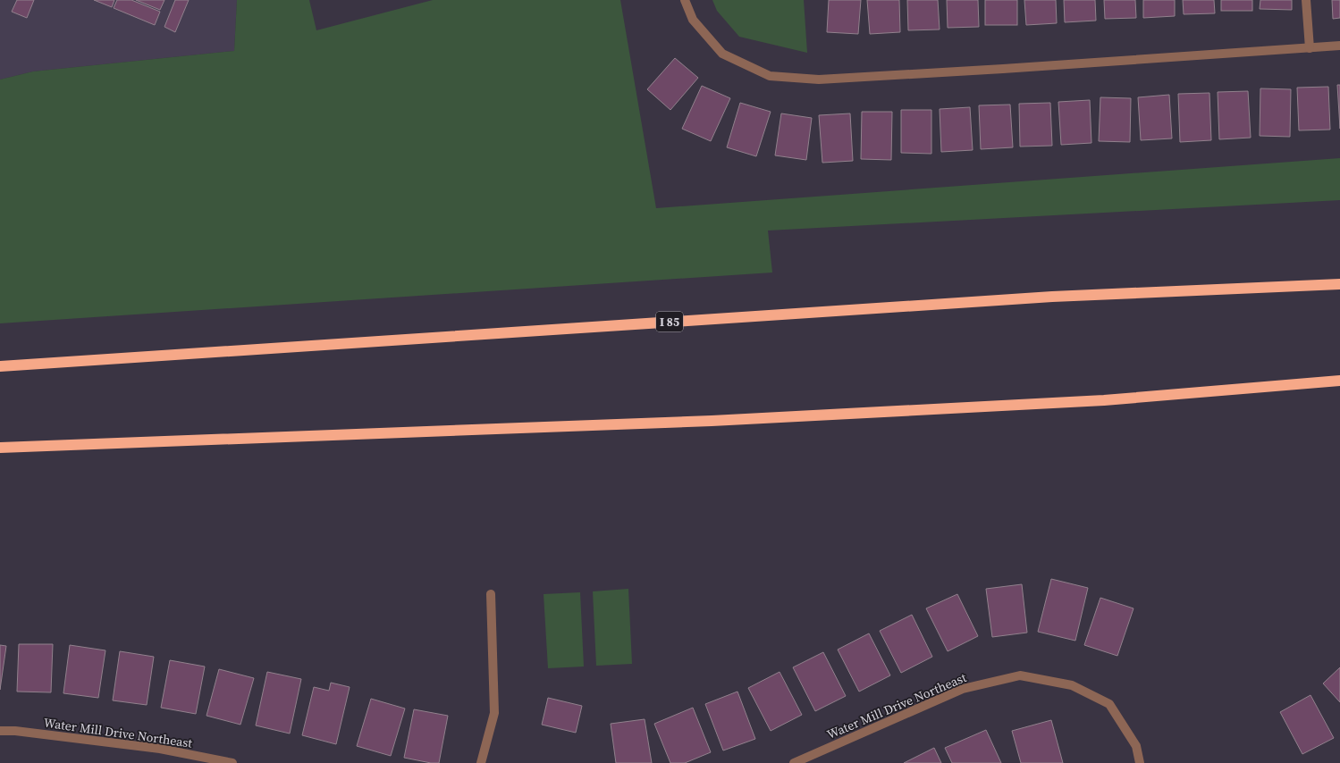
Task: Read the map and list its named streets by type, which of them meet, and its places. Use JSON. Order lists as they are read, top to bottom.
{
  "streets": {
    "highway": ["I 85"],
    "street": ["Water Mill Drive Northeast"]
  }
}
